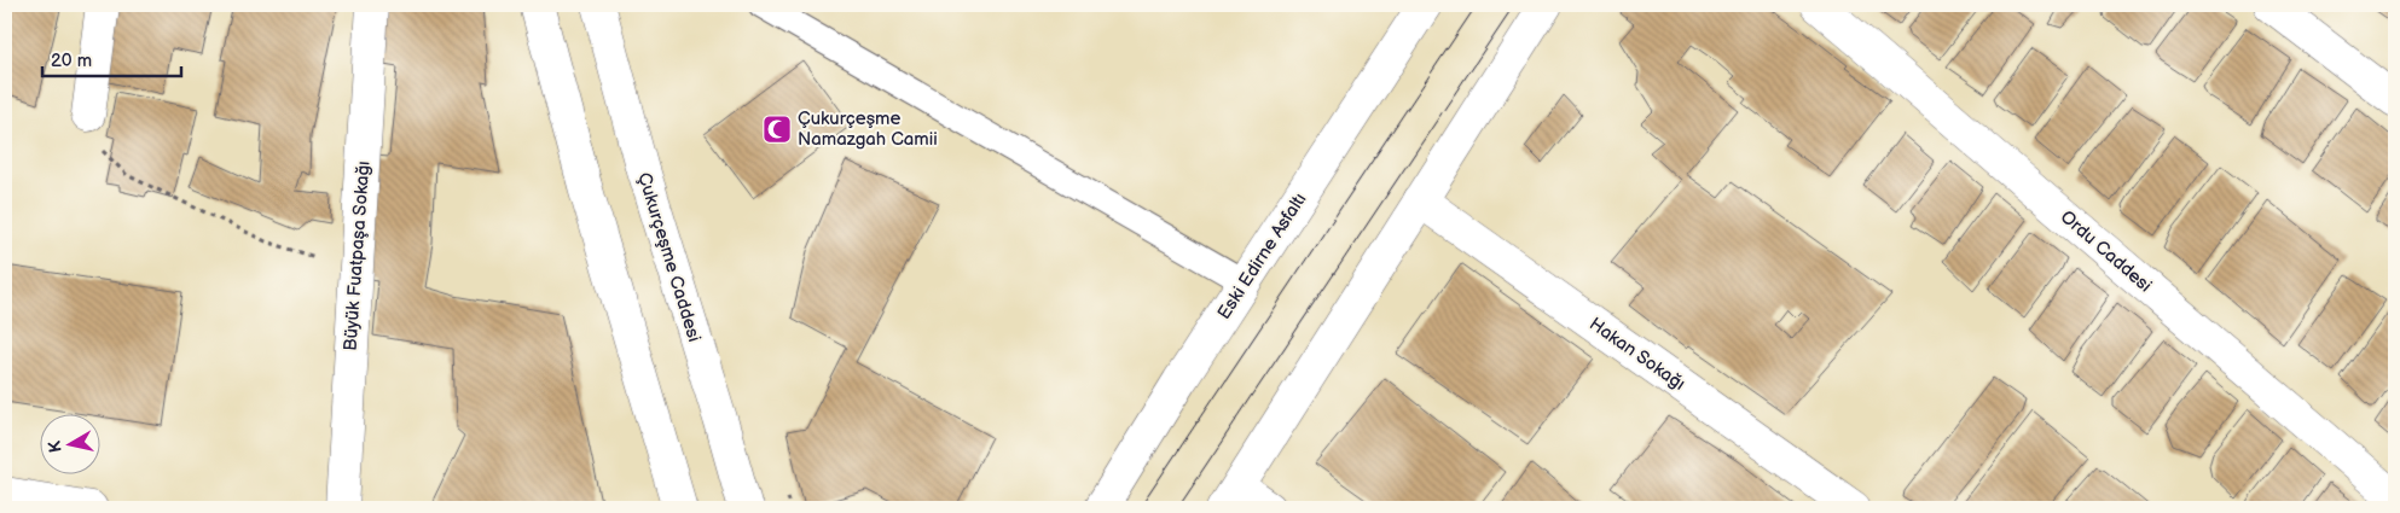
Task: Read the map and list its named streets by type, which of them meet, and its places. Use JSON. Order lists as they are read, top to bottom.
{
  "streets": {
    "main road": [
      "Ordu Caddesi",
      "Büyük Fuatpaşa Sokağı",
      "Eski Edirne Asfaltı",
      "Çukurçeşme Caddesi",
      "Hakan Sokağı"
    ]
  },
  "places": {
    "mosque": ["Çukurçeşme Namazgah Camii"]
  },
  "scale_bar": "20 m",
  "north": "left"
}
